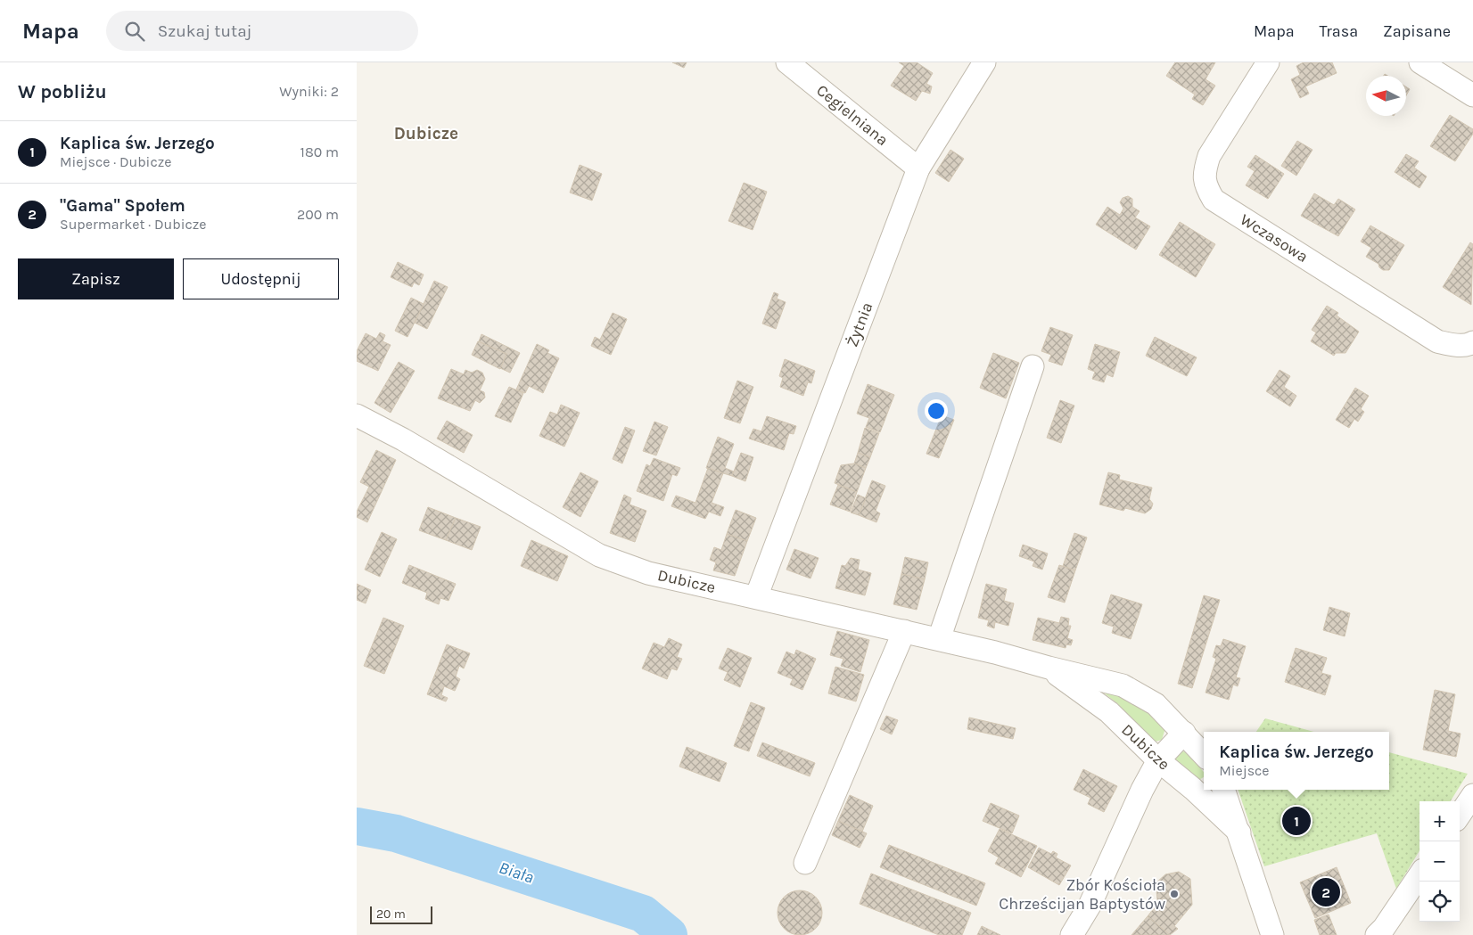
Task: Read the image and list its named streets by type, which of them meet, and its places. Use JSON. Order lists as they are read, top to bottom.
{
  "streets": {
    "street": [
      "Cegielniana",
      "Wczasowa",
      "Żytnia",
      "Dubicze"
    ]
  },
  "crossings": [
    ["Cegielniana", "Żytnia"],
    ["Żytnia", "Dubicze"]
  ],
  "districts": ["Dubicze"],
  "water": ["Biała"],
  "places": ["Zbór Kościoła Chrześcijan Baptystów"],
  "scale_bar": "20 m",
  "north": "left",
  "page": {
    "header": "Mapa",
    "search": "Szukaj tutaj",
    "nav": ["Mapa", "Trasa", "Zapisane"],
    "heading": ["W pobliżu", "Wyniki: 2"],
    "list": [
      {
        "mark": "1",
        "name": "Kaplica św. Jerzego",
        "note": "Miejsce · Dubicze",
        "value": "180 m"
      },
      {
        "mark": "2",
        "name": "\"Gama\" Społem",
        "note": "Supermarket · Dubicze",
        "value": "200 m"
      }
    ],
    "buttons": ["Zapisz", "Udostępnij"],
    "popup": ["Kaplica św. Jerzego", "Miejsce"],
    "map_buttons": ["+", "−"],
    "pins": ["1", "2"],
    "scale": "20 m"
  }
}
